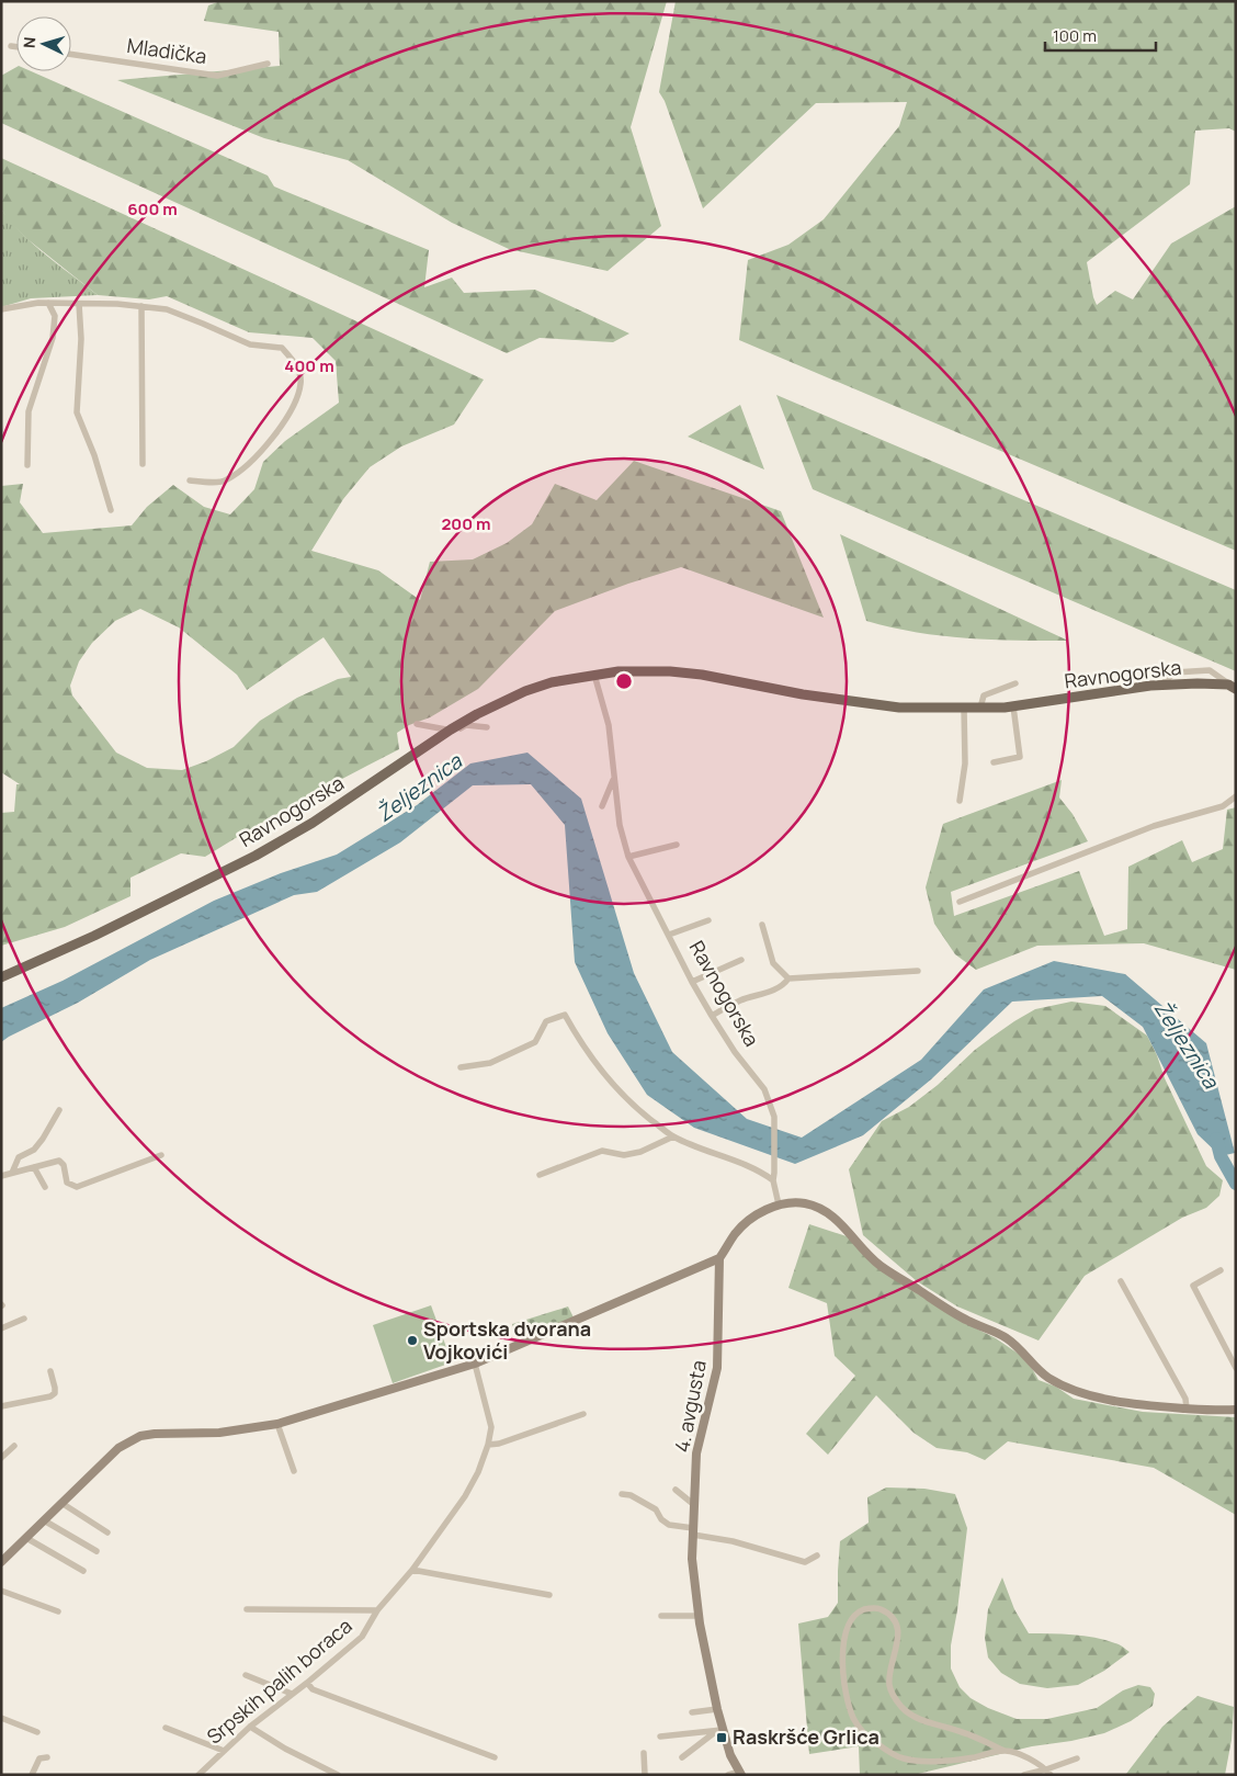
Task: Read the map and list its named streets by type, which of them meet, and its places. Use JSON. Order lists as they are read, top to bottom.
{
  "streets": {
    "main road": ["Ravnogorska", "4. avgusta"],
    "street": ["Mladička", "Srpskih palih boraca"]
  },
  "water": ["Željeznica"],
  "places": {
    "other": ["Sportska dvorana Vojkovići"],
    "transit": ["Raskršće Grlica"]
  },
  "scale_bar": "100 m",
  "north": "left",
  "rings": ["600 m", "400 m", "200 m"]
}
